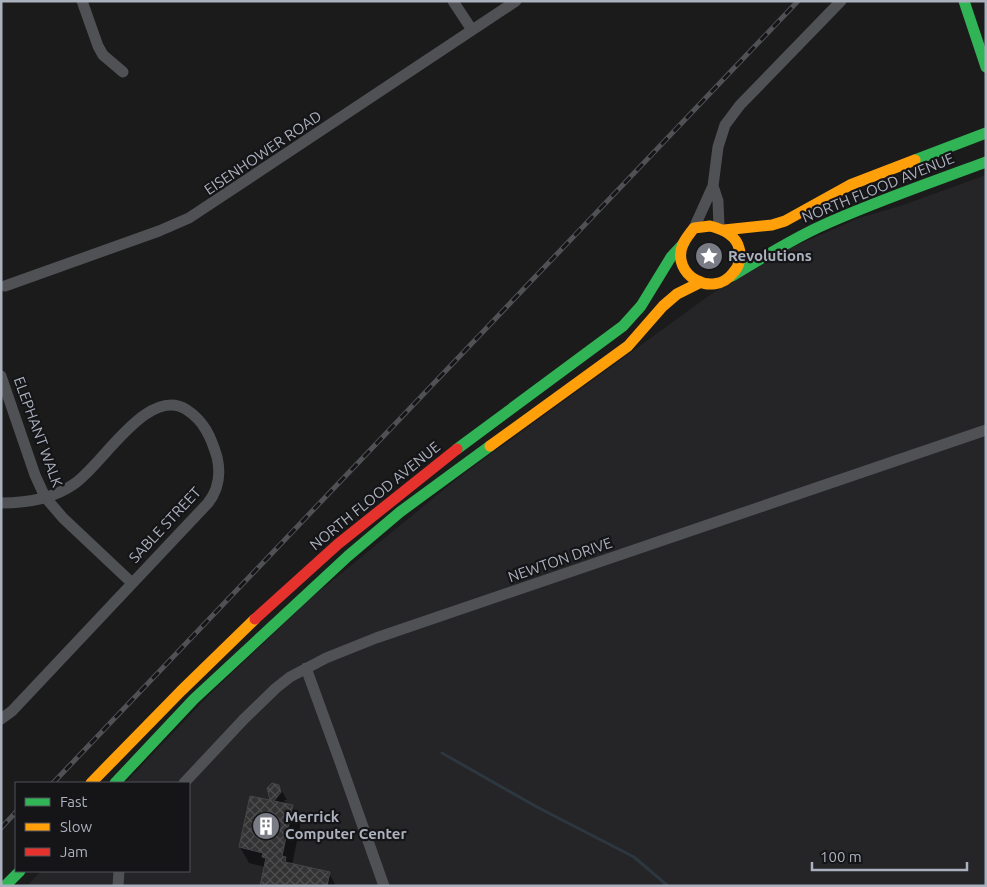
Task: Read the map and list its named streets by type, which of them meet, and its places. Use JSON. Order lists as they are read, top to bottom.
{
  "streets": {
    "main road": ["NORTH FLOOD AVENUE"],
    "street": [
      "EISENHOWER ROAD",
      "ELEPHANT WALK",
      "SABLE STREET",
      "NEWTON DRIVE"
    ]
  },
  "crossings": [
    ["ELEPHANT WALK", "SABLE STREET"]
  ],
  "places": {
    "place": ["Revolutions"],
    "building": ["Merrick Computer Center"]
  },
  "legend": ["Fast", "Slow", "Jam"],
  "scale_bar": "100 m"
}
